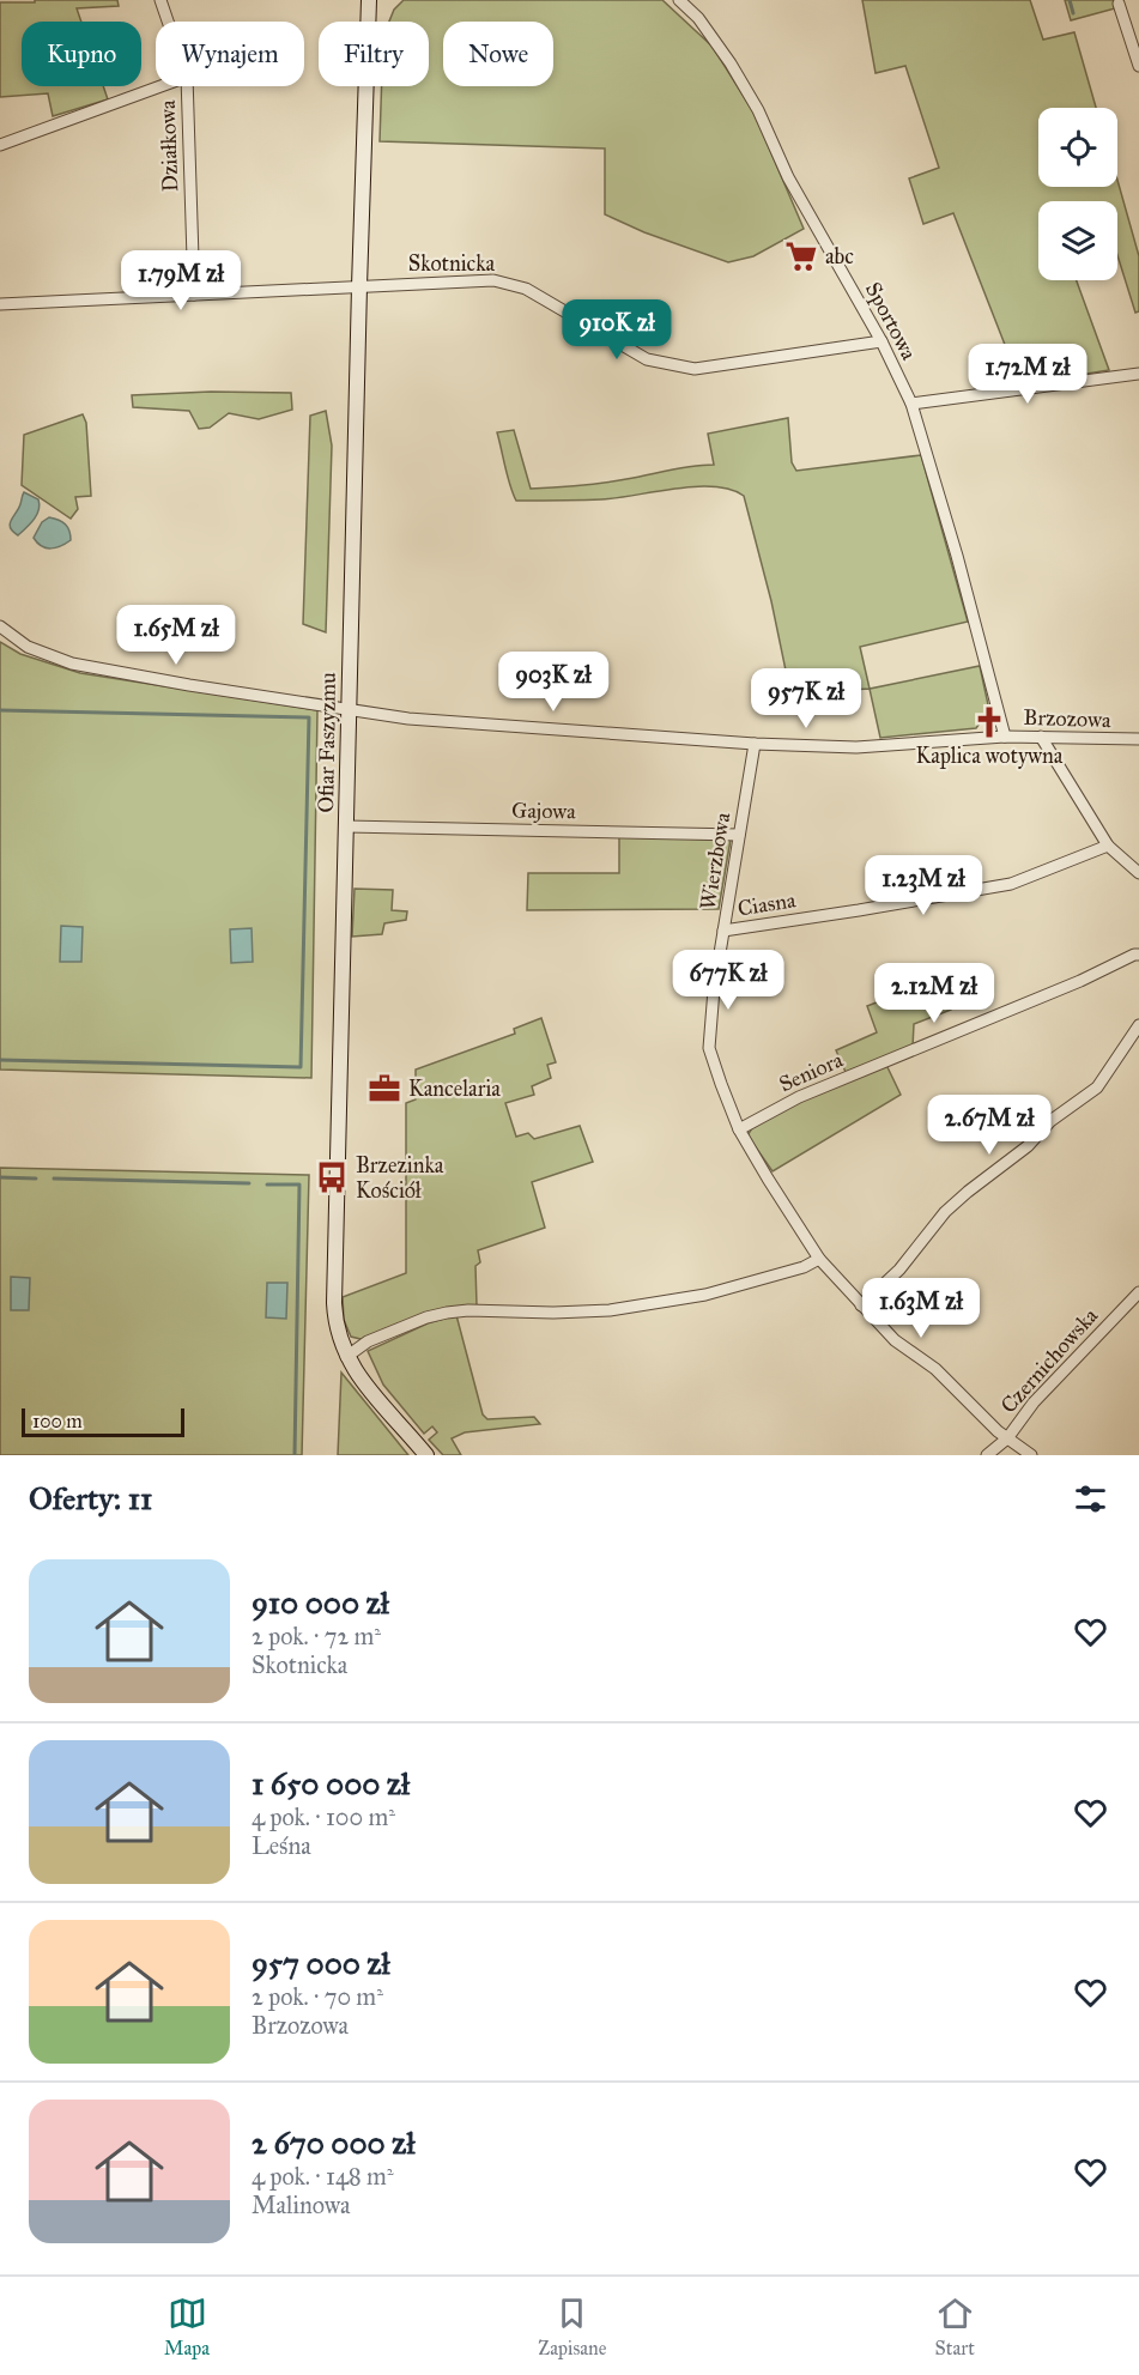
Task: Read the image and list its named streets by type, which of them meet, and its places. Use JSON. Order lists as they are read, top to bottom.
{
  "streets": {
    "street": [
      "Działkowa",
      "Skotnicka",
      "Sportowa",
      "Brzozowa",
      "Ofiar Faszyzmu",
      "Gajowa",
      "Wierzbowa",
      "Ciasna",
      "Seniora",
      "Czernichowska"
    ]
  },
  "crossings": [
    ["Działkowa", "Skotnicka"],
    ["Skotnicka", "Sportowa"],
    ["Skotnicka", "Ofiar Faszyzmu"],
    ["Sportowa", "Brzozowa"],
    ["Brzozowa", "Ofiar Faszyzmu"],
    ["Brzozowa", "Wierzbowa"],
    ["Ofiar Faszyzmu", "Gajowa"],
    ["Gajowa", "Wierzbowa"],
    ["Wierzbowa", "Ciasna"],
    ["Wierzbowa", "Seniora"],
    ["Wierzbowa", "Czernichowska"]
  ],
  "places": {
    "supermarket": ["abc"],
    "church": ["Kaplica wotywna"],
    "office": ["Kancelaria"],
    "bus stop": ["Brzezinka Kościół"]
  },
  "scale_bar": "100 m",
  "page": {
    "chip": [
      "Kupno",
      "Wynajem",
      "Filtry",
      "Nowe"
    ],
    "price": [
      "1.79M zł",
      "910K zł",
      "1.72M zł",
      "1.65M zł",
      "903K zł",
      "957K zł",
      "1.23M zł",
      "677K zł",
      "2.12M zł",
      "2.67M zł",
      "1.63M zł"
    ],
    "scale": "100 m",
    "heading": "Oferty: 11",
    "list": [
      {
        "name": "910 000 zł",
        "note": "2 pok. · 72 m² · Skotnicka"
      },
      {
        "name": "1 650 000 zł",
        "note": "4 pok. · 100 m² · Leśna"
      },
      {
        "name": "957 000 zł",
        "note": "2 pok. · 70 m² · Brzozowa"
      },
      {
        "name": "2 670 000 zł",
        "note": "4 pok. · 148 m² · Malinowa"
      }
    ],
    "tabs": ["Mapa", "Zapisane", "Start"]
  }
}
